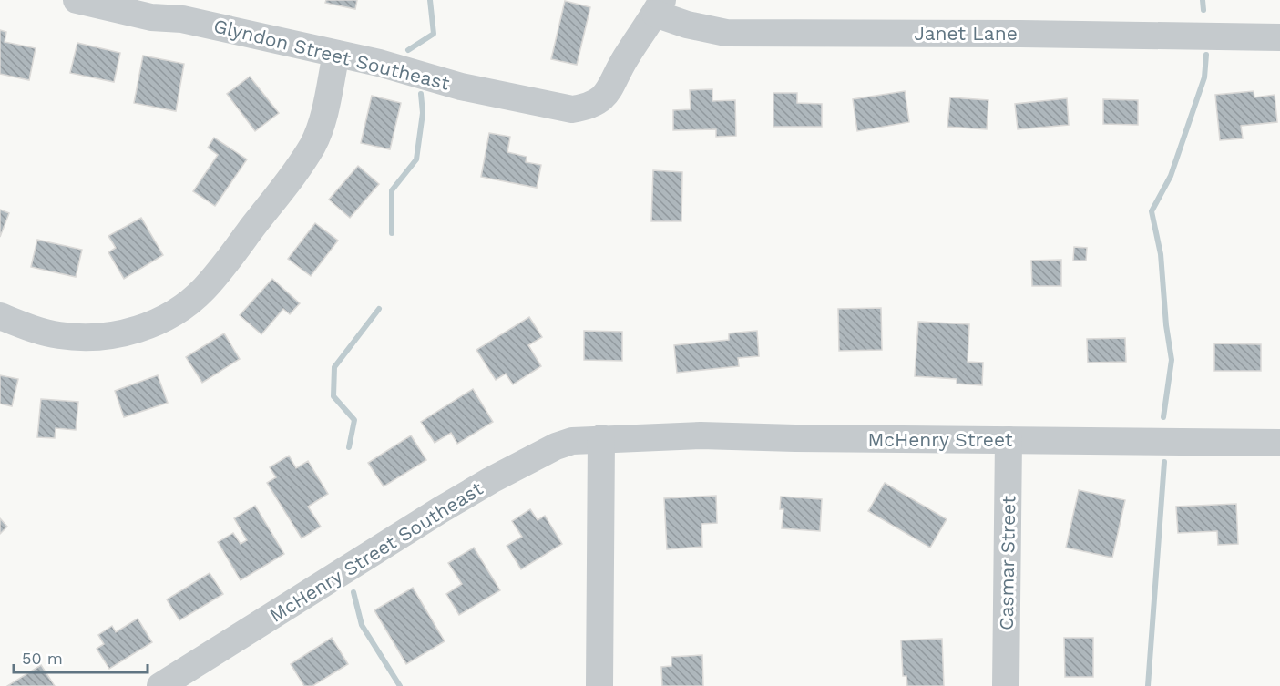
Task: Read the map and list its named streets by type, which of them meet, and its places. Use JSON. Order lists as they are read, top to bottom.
{
  "streets": {
    "street": [
      "Janet Lane",
      "Glyndon Street Southeast",
      "McHenry Street",
      "McHenry Street Southeast",
      "Casmar Street"
    ]
  },
  "crossings": [
    ["Janet Lane", "Glyndon Street Southeast"],
    ["McHenry Street", "McHenry Street Southeast"],
    ["McHenry Street", "Casmar Street"]
  ],
  "scale_bar": "50 m"
}
